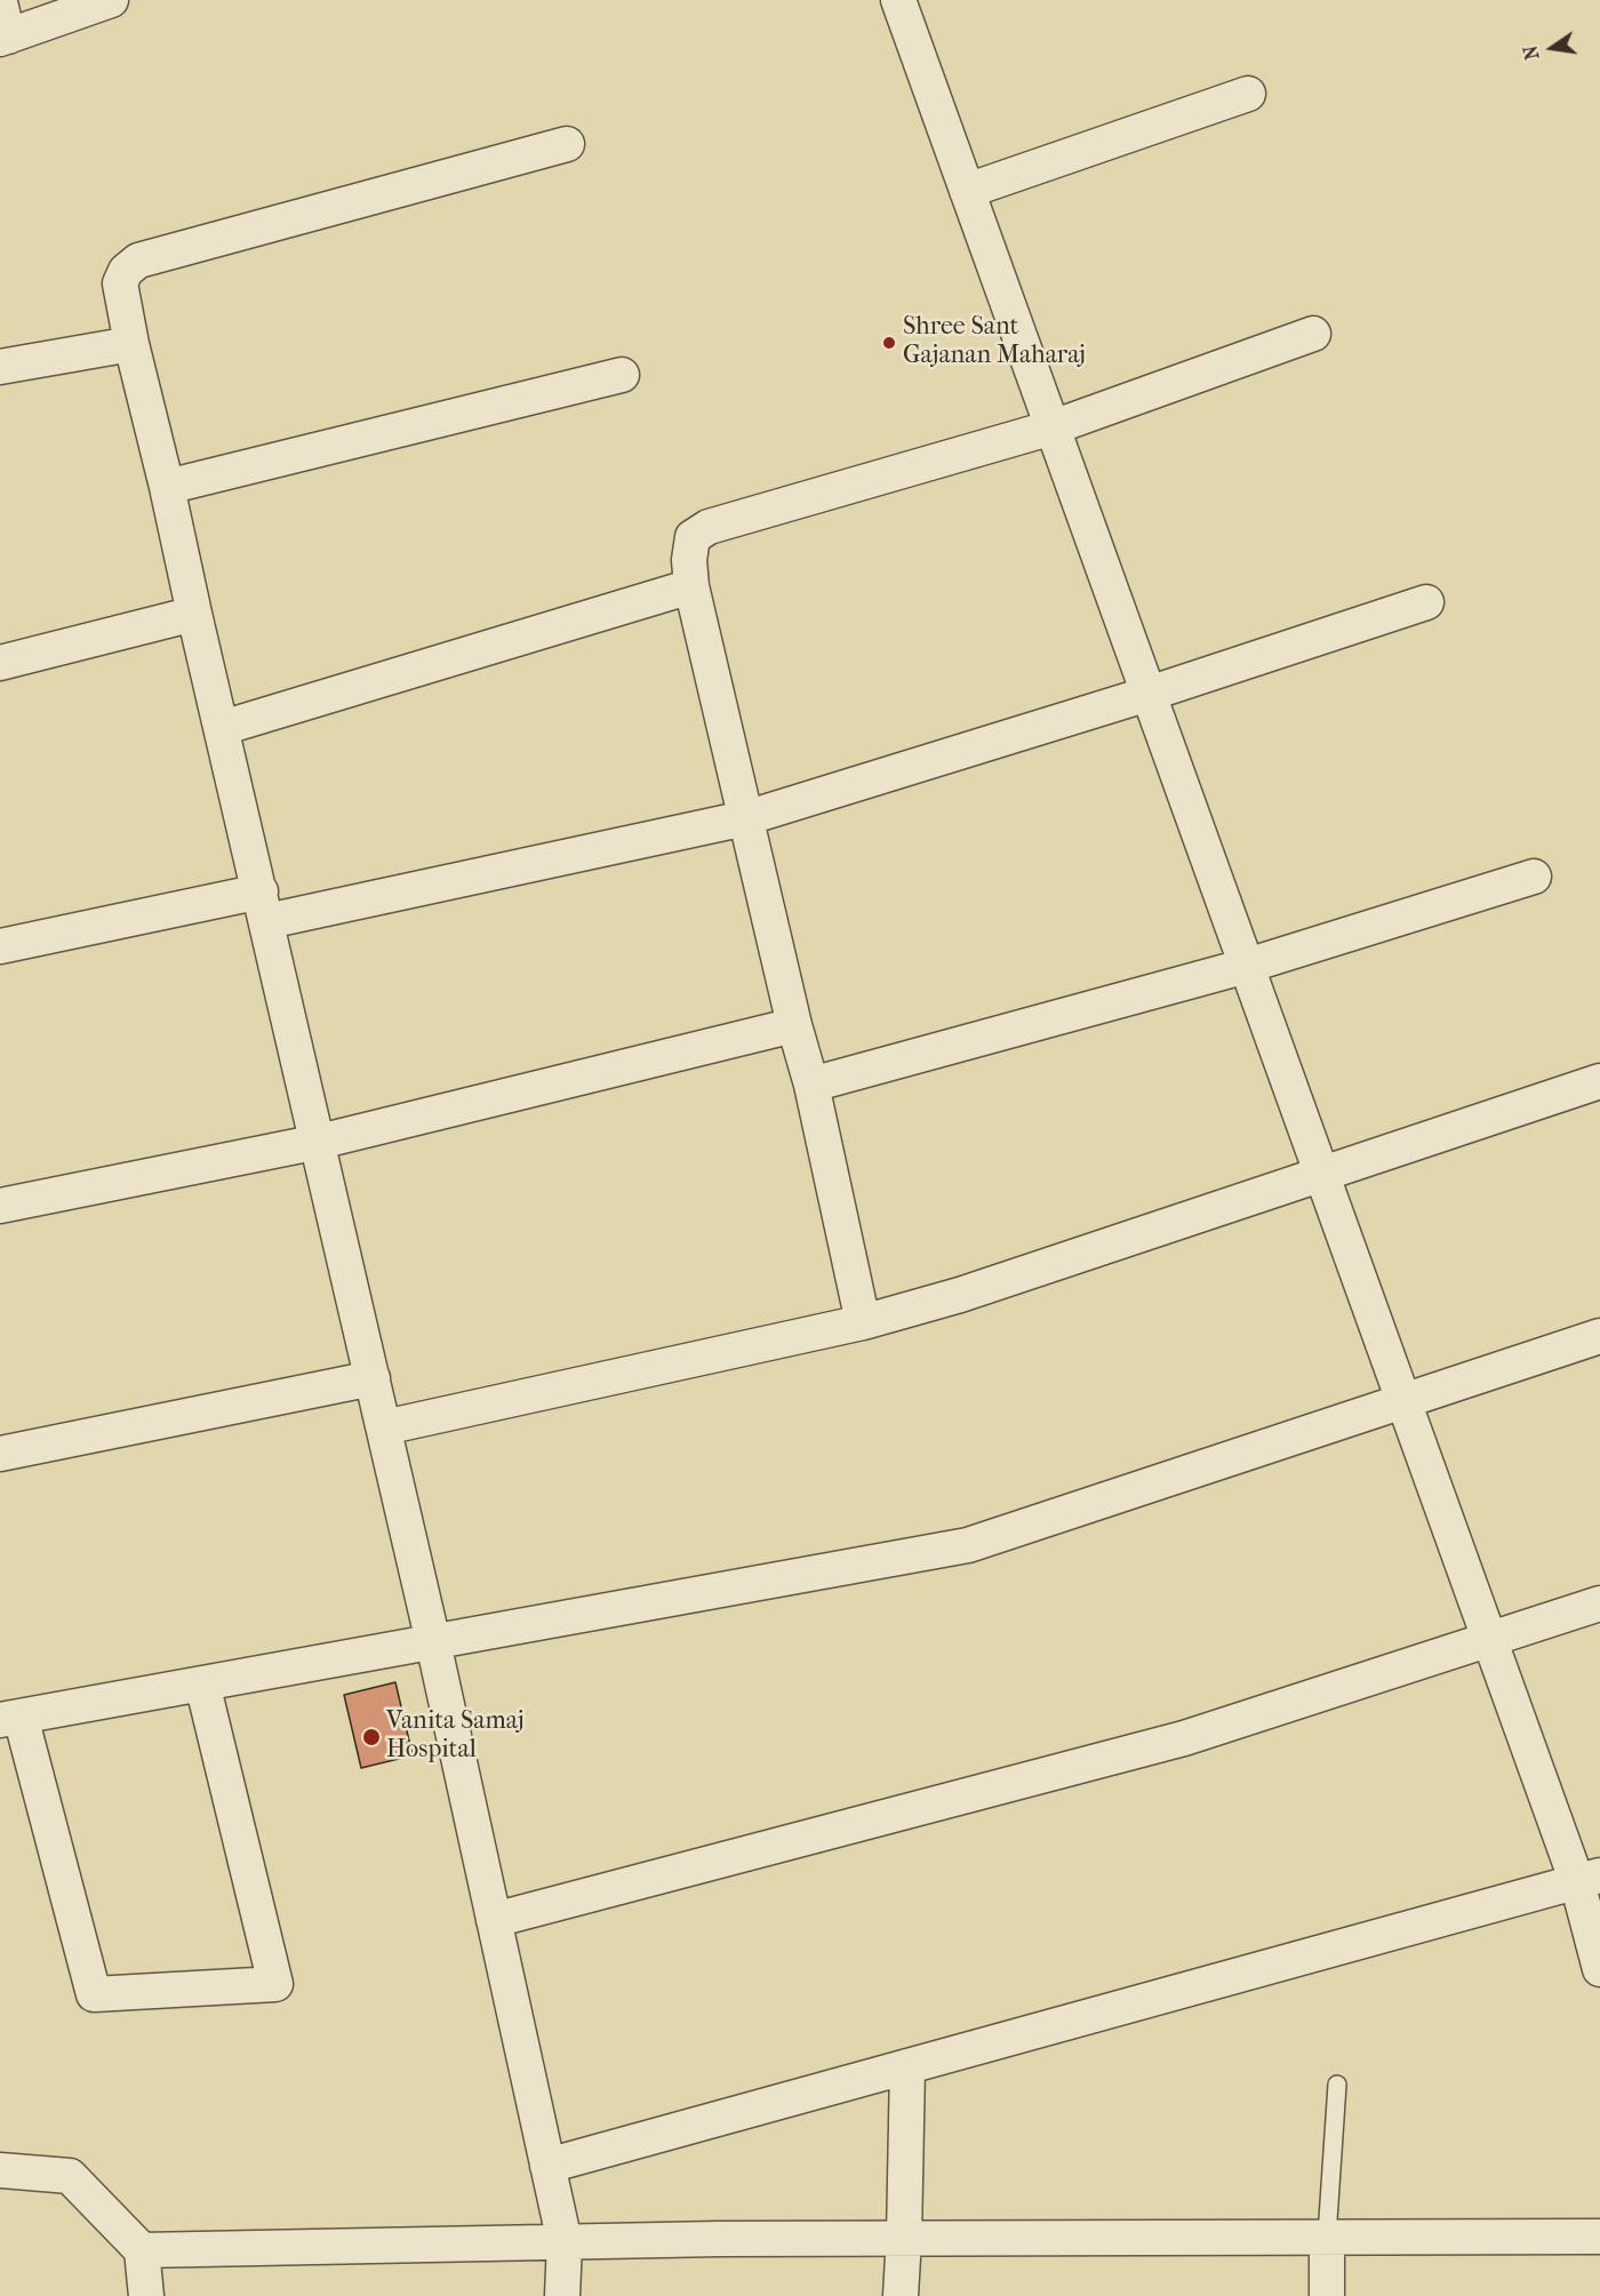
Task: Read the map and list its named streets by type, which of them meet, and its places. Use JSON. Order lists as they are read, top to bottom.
{
  "places": ["Shree Sant Gajanan Maharaj", "Vanita Samaj Hospital"],
  "north": "left"
}
